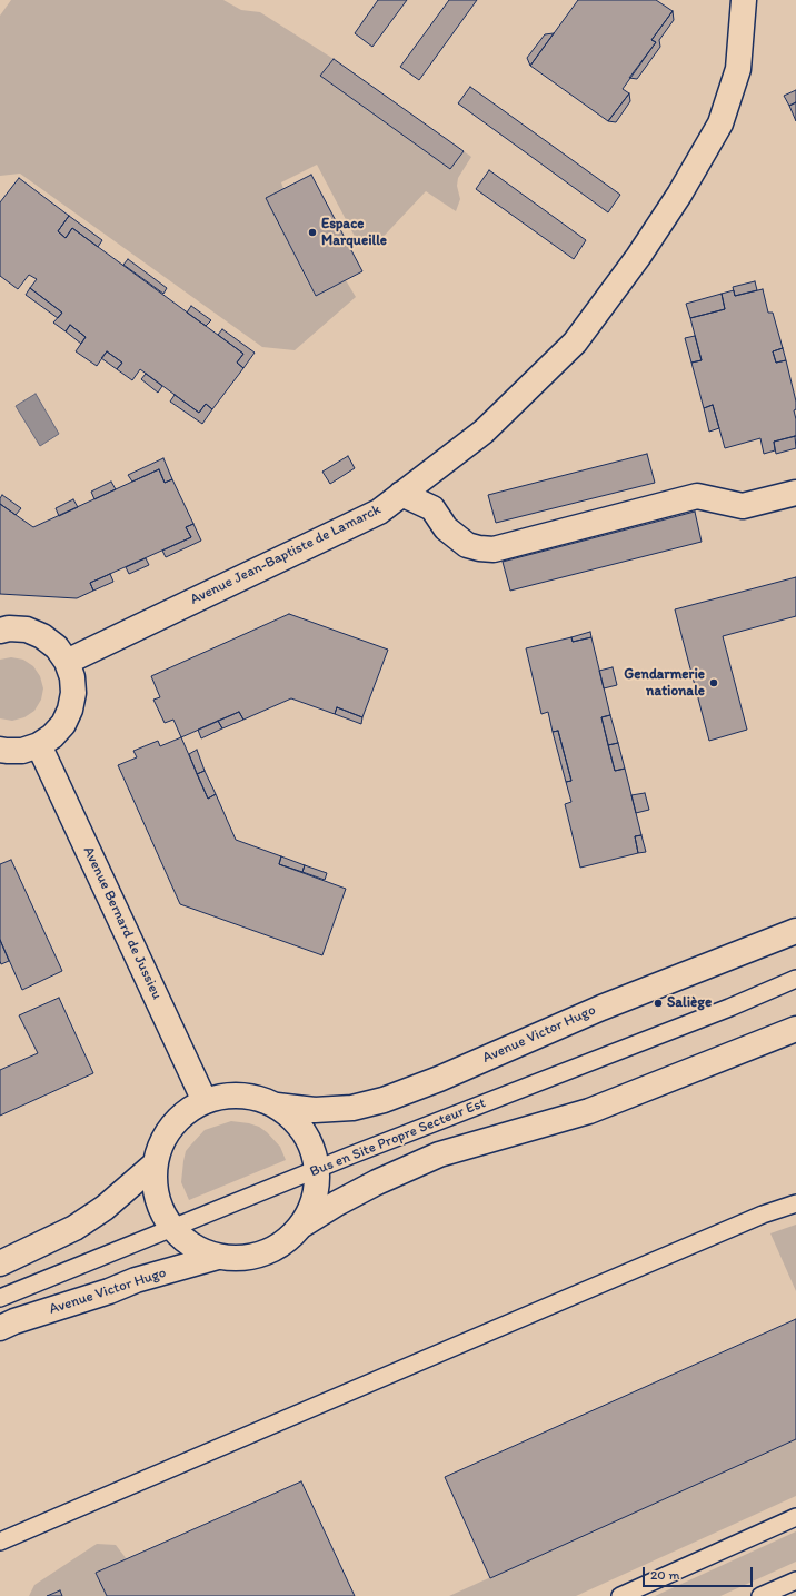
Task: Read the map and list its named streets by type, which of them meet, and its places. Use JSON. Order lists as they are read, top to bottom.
{
  "streets": {
    "street": ["Avenue Jean-Baptiste de Lamarck", "Avenue Bernard de Jussieu", "Avenue Victor Hugo"],
    "lane": ["Bus en Site Propre Secteur Est"]
  },
  "places": ["Espace Marqueille", "Gendarmerie nationale", "Saliège"],
  "scale_bar": "20 m"
}
